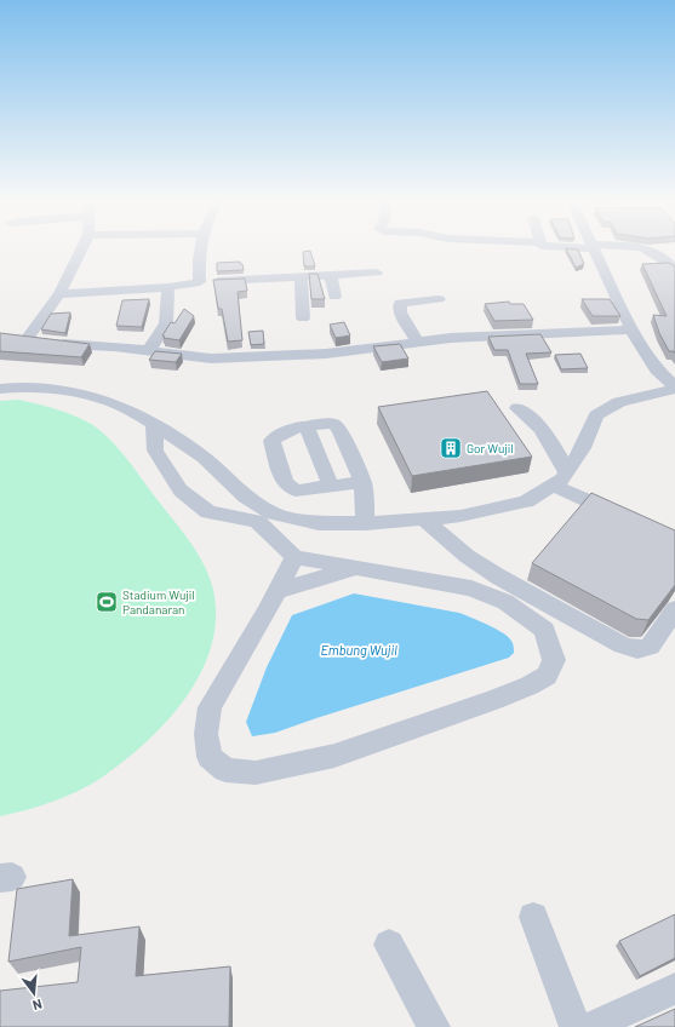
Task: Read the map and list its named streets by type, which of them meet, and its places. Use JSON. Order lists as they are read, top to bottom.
{
  "water": ["Embung Wujil"],
  "places": {
    "building": ["Gor Wujil"],
    "sports": ["Stadium Wujil Pandanaran"]
  },
  "north": "bottom"
}
